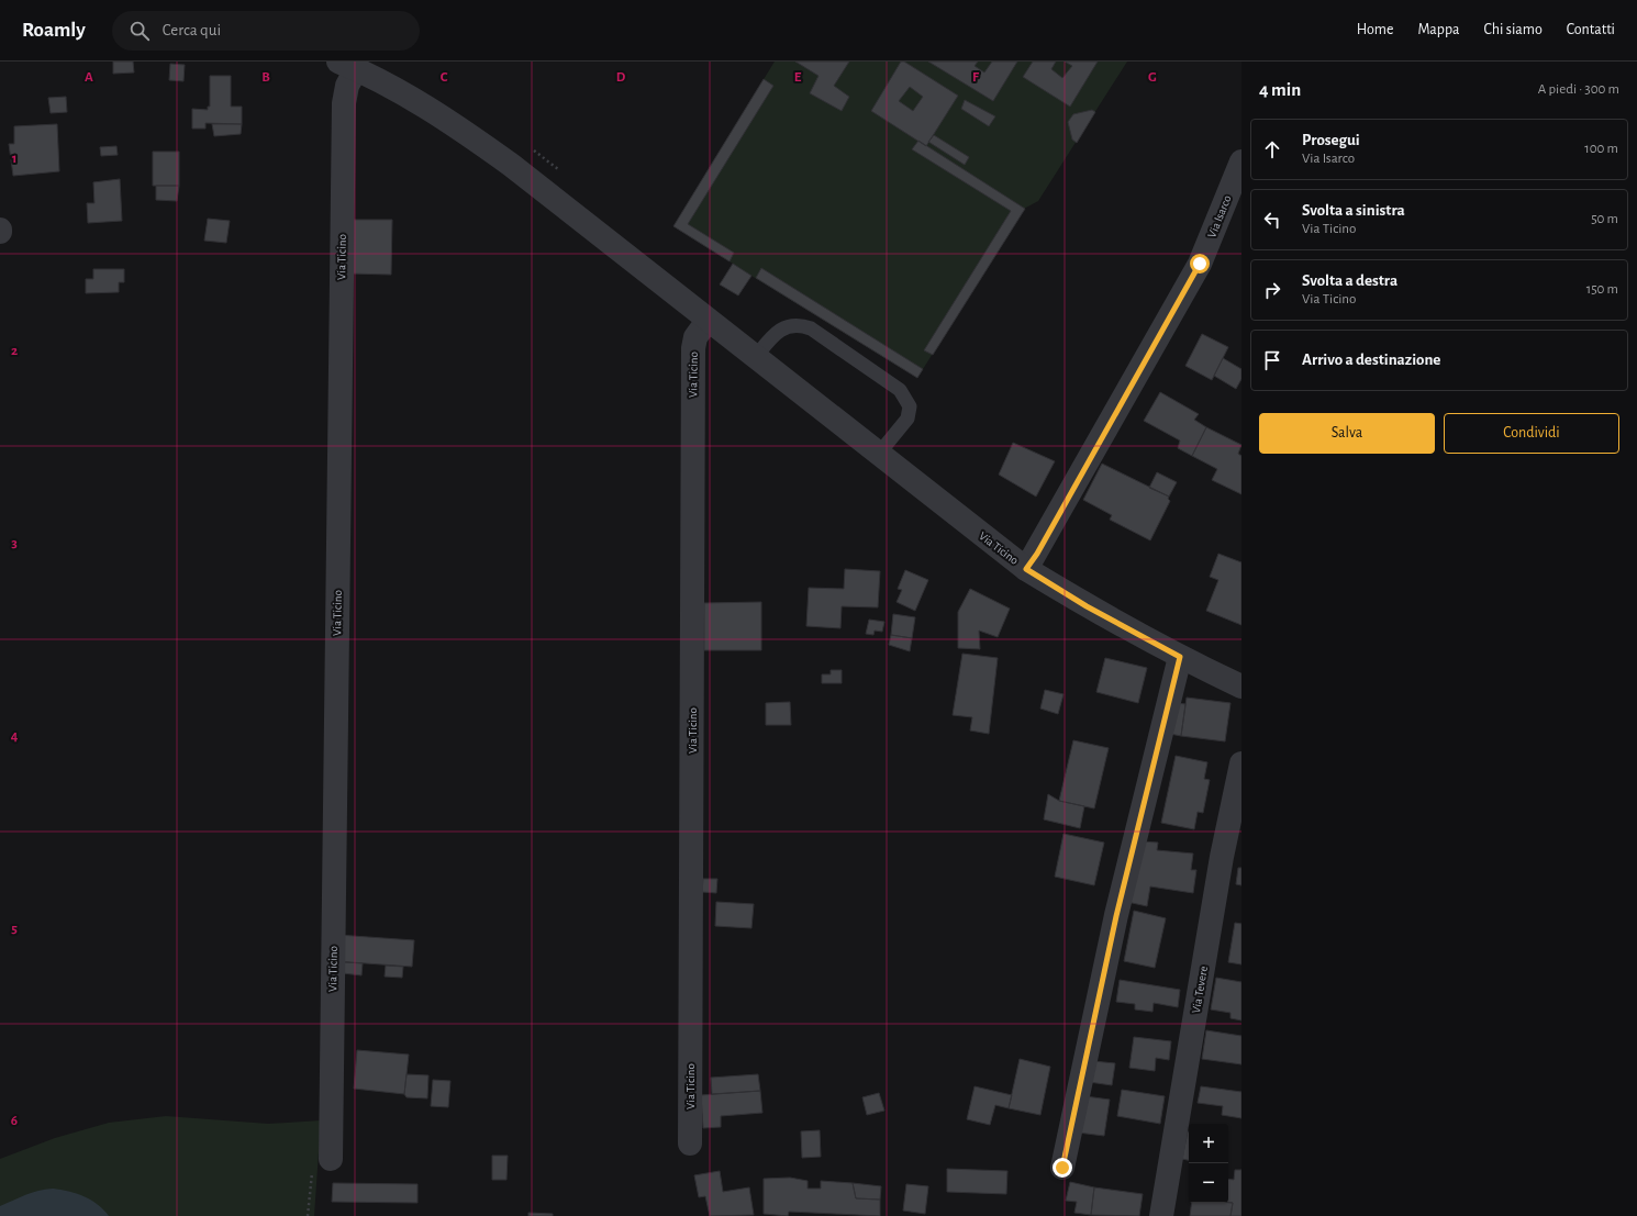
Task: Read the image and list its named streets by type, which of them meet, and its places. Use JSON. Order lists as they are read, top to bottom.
{
  "streets": {
    "street": ["Via Isarco", "Via Ticino", "Via Tevere"]
  },
  "crossings": [
    ["Via Isarco", "Via Ticino"]
  ],
  "page": {
    "header": "Roamly",
    "search": "Cerca qui",
    "nav": [
      "Home",
      "Mappa",
      "Chi siamo",
      "Contatti"
    ],
    "heading": ["4 min", "A piedi · 300 m"],
    "list": [
      ["Prosegui", "Via Isarco", "100 m"],
      ["Svolta a sinistra", "Via Ticino", "50 m"],
      ["Svolta a destra", "Via Ticino", "150 m"],
      "Arrivo a destinazione"
    ],
    "buttons": ["Salva", "Condividi"],
    "map_buttons": ["+", "−"]
  },
  "grid": {
    "columns": [
      "A",
      "B",
      "C",
      "D",
      "E",
      "F",
      "G"
    ],
    "rows": [
      "1",
      "2",
      "3",
      "4",
      "5",
      "6"
    ]
  }
}
